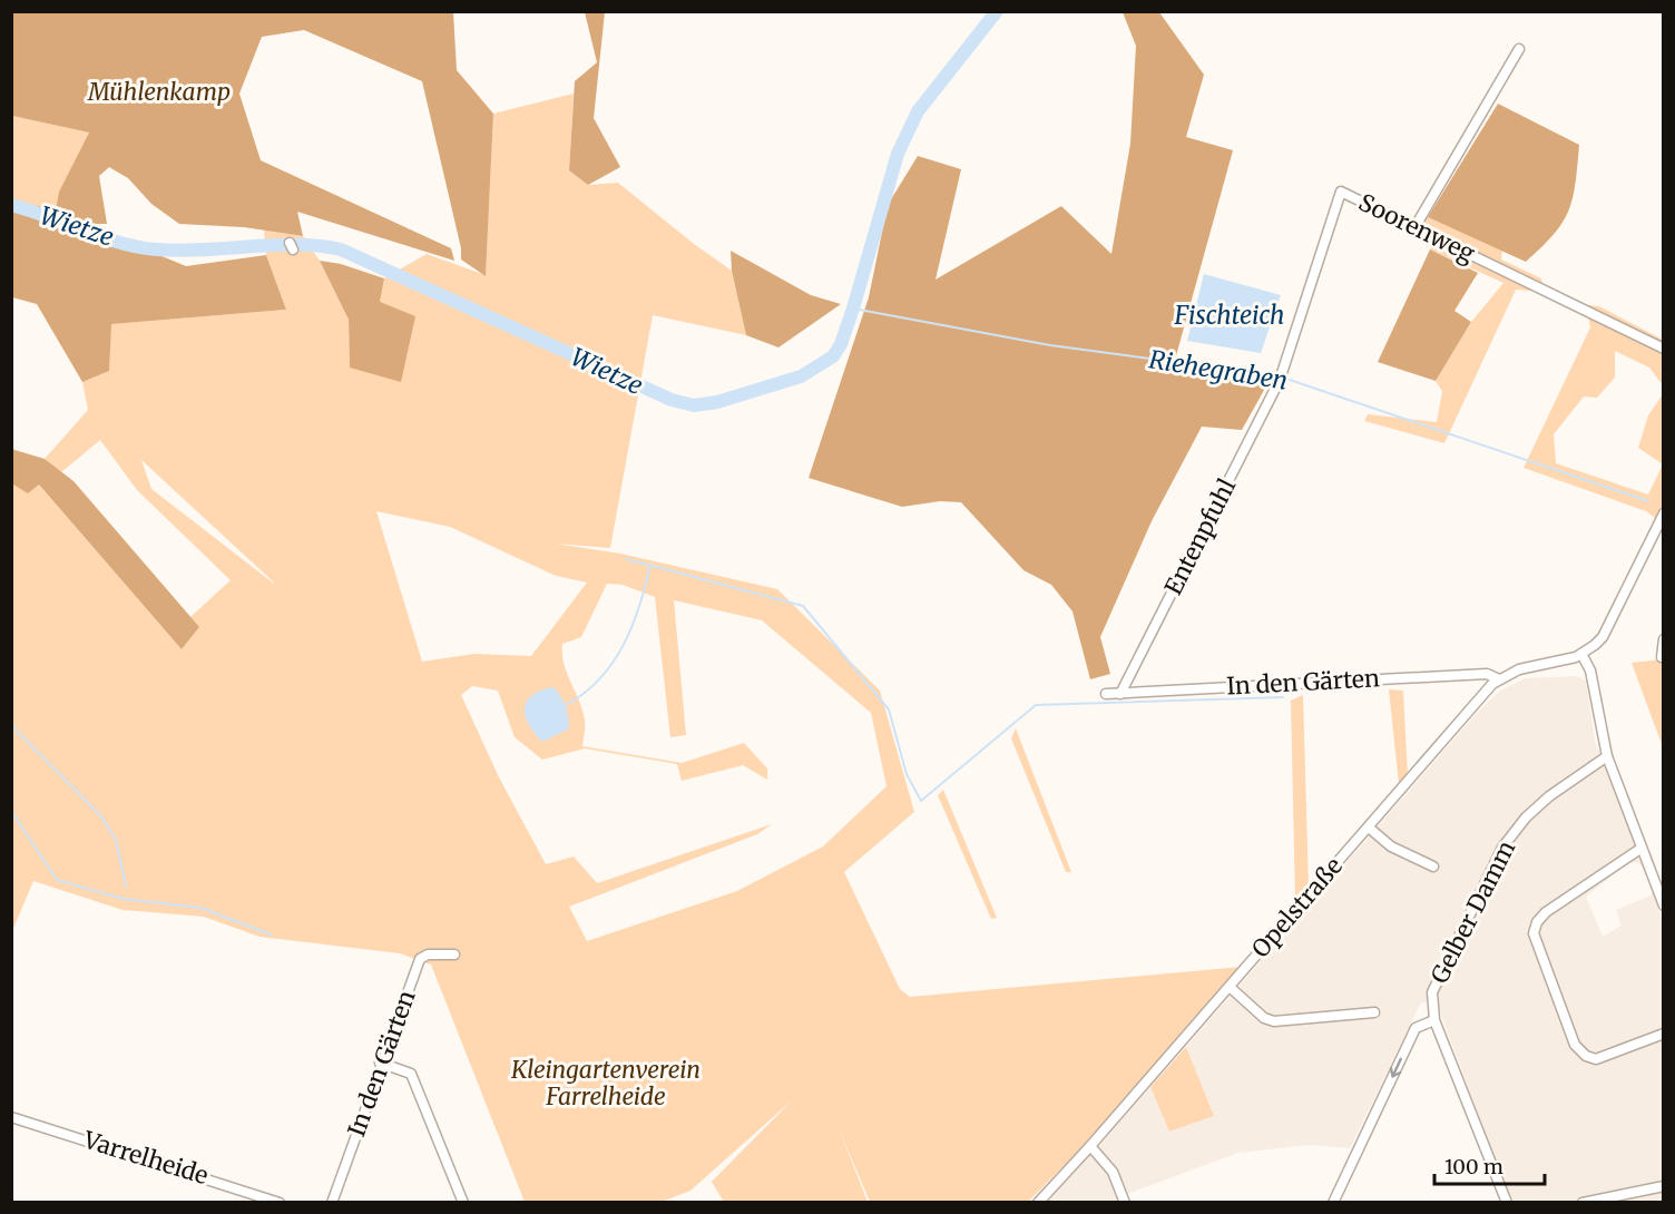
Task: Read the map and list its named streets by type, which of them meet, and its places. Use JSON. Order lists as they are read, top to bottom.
{
  "streets": {
    "street": [
      "Soorenweg",
      "Entenpfuhl",
      "In den Gärten",
      "Opelstraße",
      "Gelber Damm",
      "Varrelheide"
    ]
  },
  "crossings": [
    ["Soorenweg", "Entenpfuhl"],
    ["Entenpfuhl", "In den Gärten"],
    ["In den Gärten", "Opelstraße"]
  ],
  "water": ["Wietze", "Fischteich", "Riehegraben"],
  "parks": ["Mühlenkamp", "Kleingartenverein Farrelheide"],
  "scale_bar": "100 m"
}
